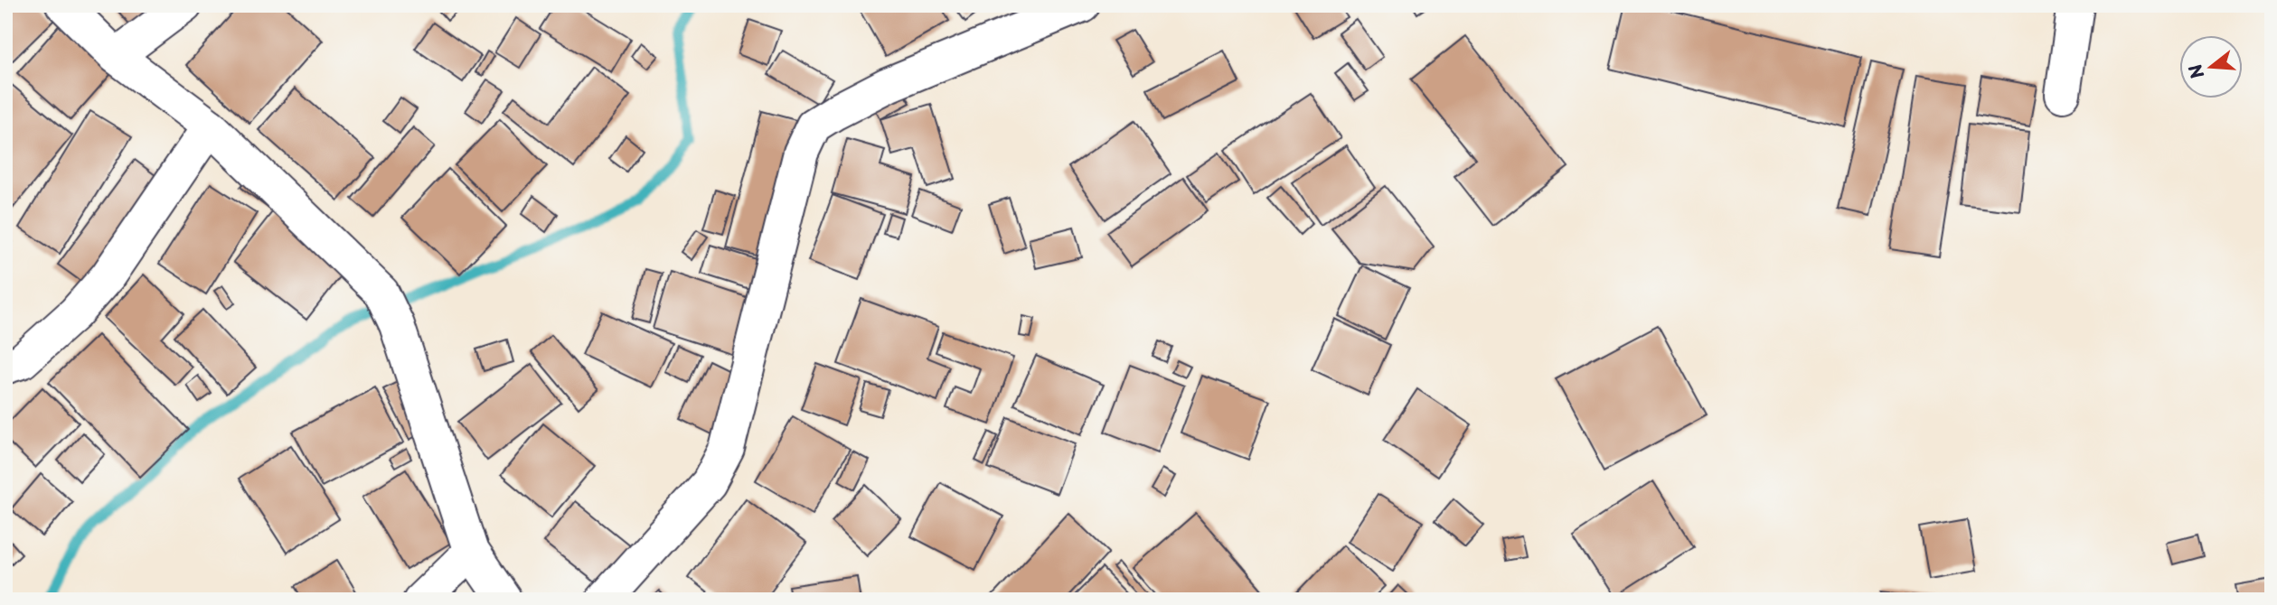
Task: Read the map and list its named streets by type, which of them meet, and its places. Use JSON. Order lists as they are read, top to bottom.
{
  "north": "left"
}
